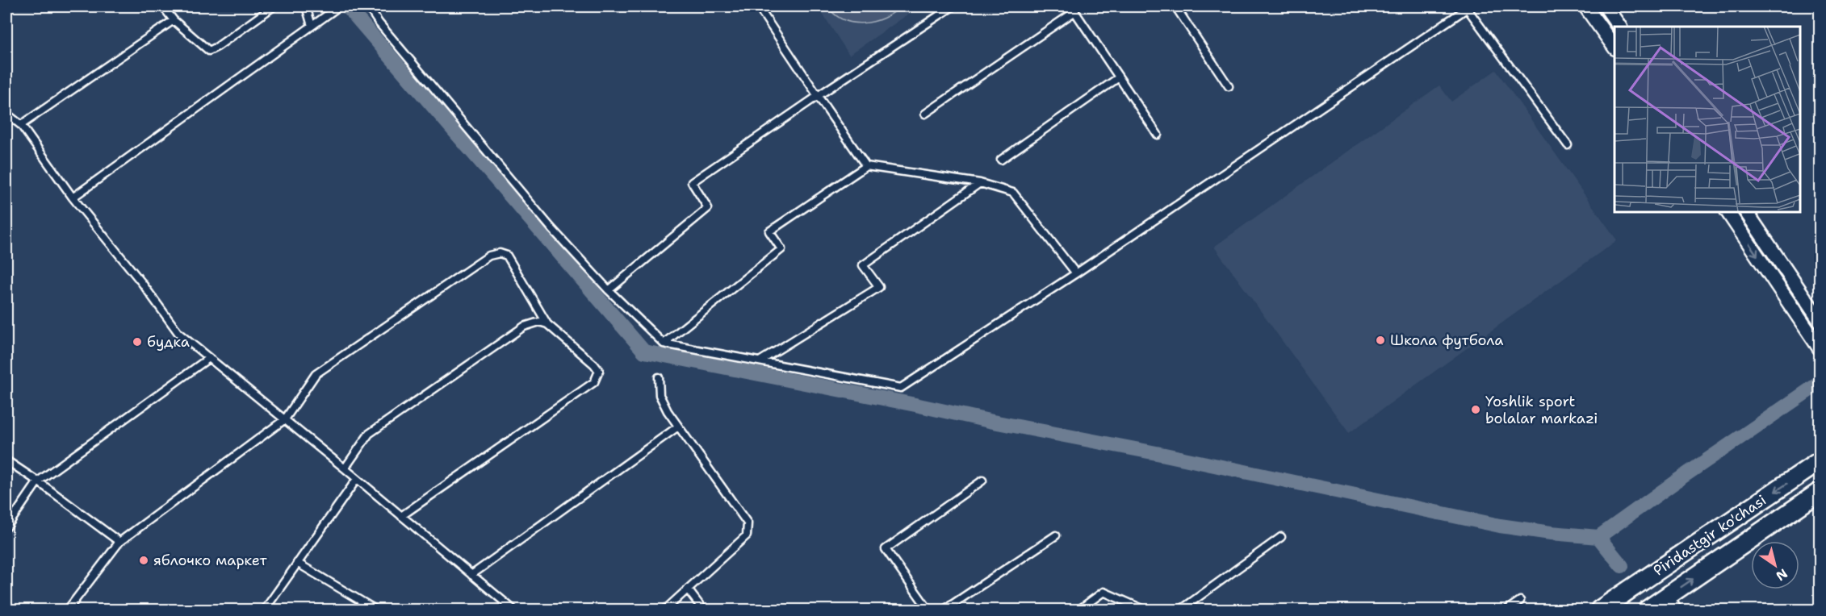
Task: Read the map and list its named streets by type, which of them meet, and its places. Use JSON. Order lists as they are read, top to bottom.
{
  "streets": {
    "main road": ["Piridastgir ko'chasi"]
  },
  "places": [
    "Школа футбола",
    "будка",
    "Yoshlik sport bolalar markazi",
    "яблочко маркет"
  ],
  "north": "bottom right"
}
